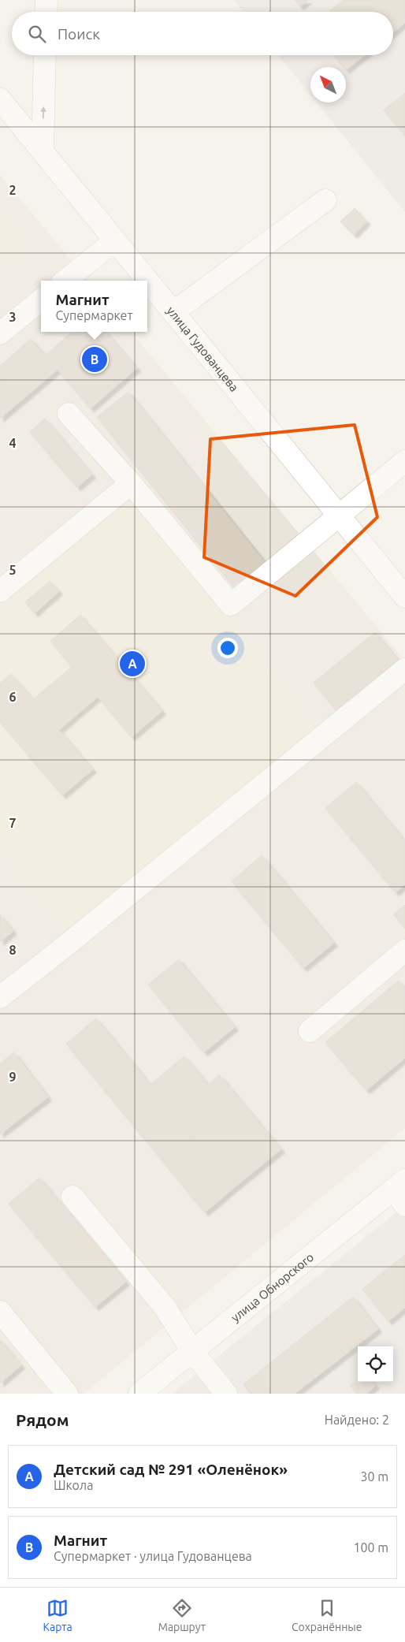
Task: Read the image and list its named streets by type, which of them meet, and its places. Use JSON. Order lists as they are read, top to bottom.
{
  "streets": {
    "street": ["улица Гудованцева", "улица Обнорского"]
  },
  "north": "top left",
  "page": {
    "search": "Поиск",
    "popup": ["Магнит", "Супермаркет"],
    "pins": ["B", "A"],
    "heading": ["Рядом", "Найдено: 2"],
    "list": [
      {
        "mark": "A",
        "name": "Детский сад № 291 «Оленёнок»",
        "note": "Школа",
        "value": "30 m"
      },
      {
        "mark": "B",
        "name": "Магнит",
        "note": "Супермаркет · улица Гудованцева",
        "value": "100 m"
      }
    ],
    "nav": ["Карта", "Маршрут", "Сохранённые"]
  },
  "grid": {
    "rows": [
      "2",
      "3",
      "4",
      "5",
      "6",
      "7",
      "8",
      "9"
    ]
  }
}
